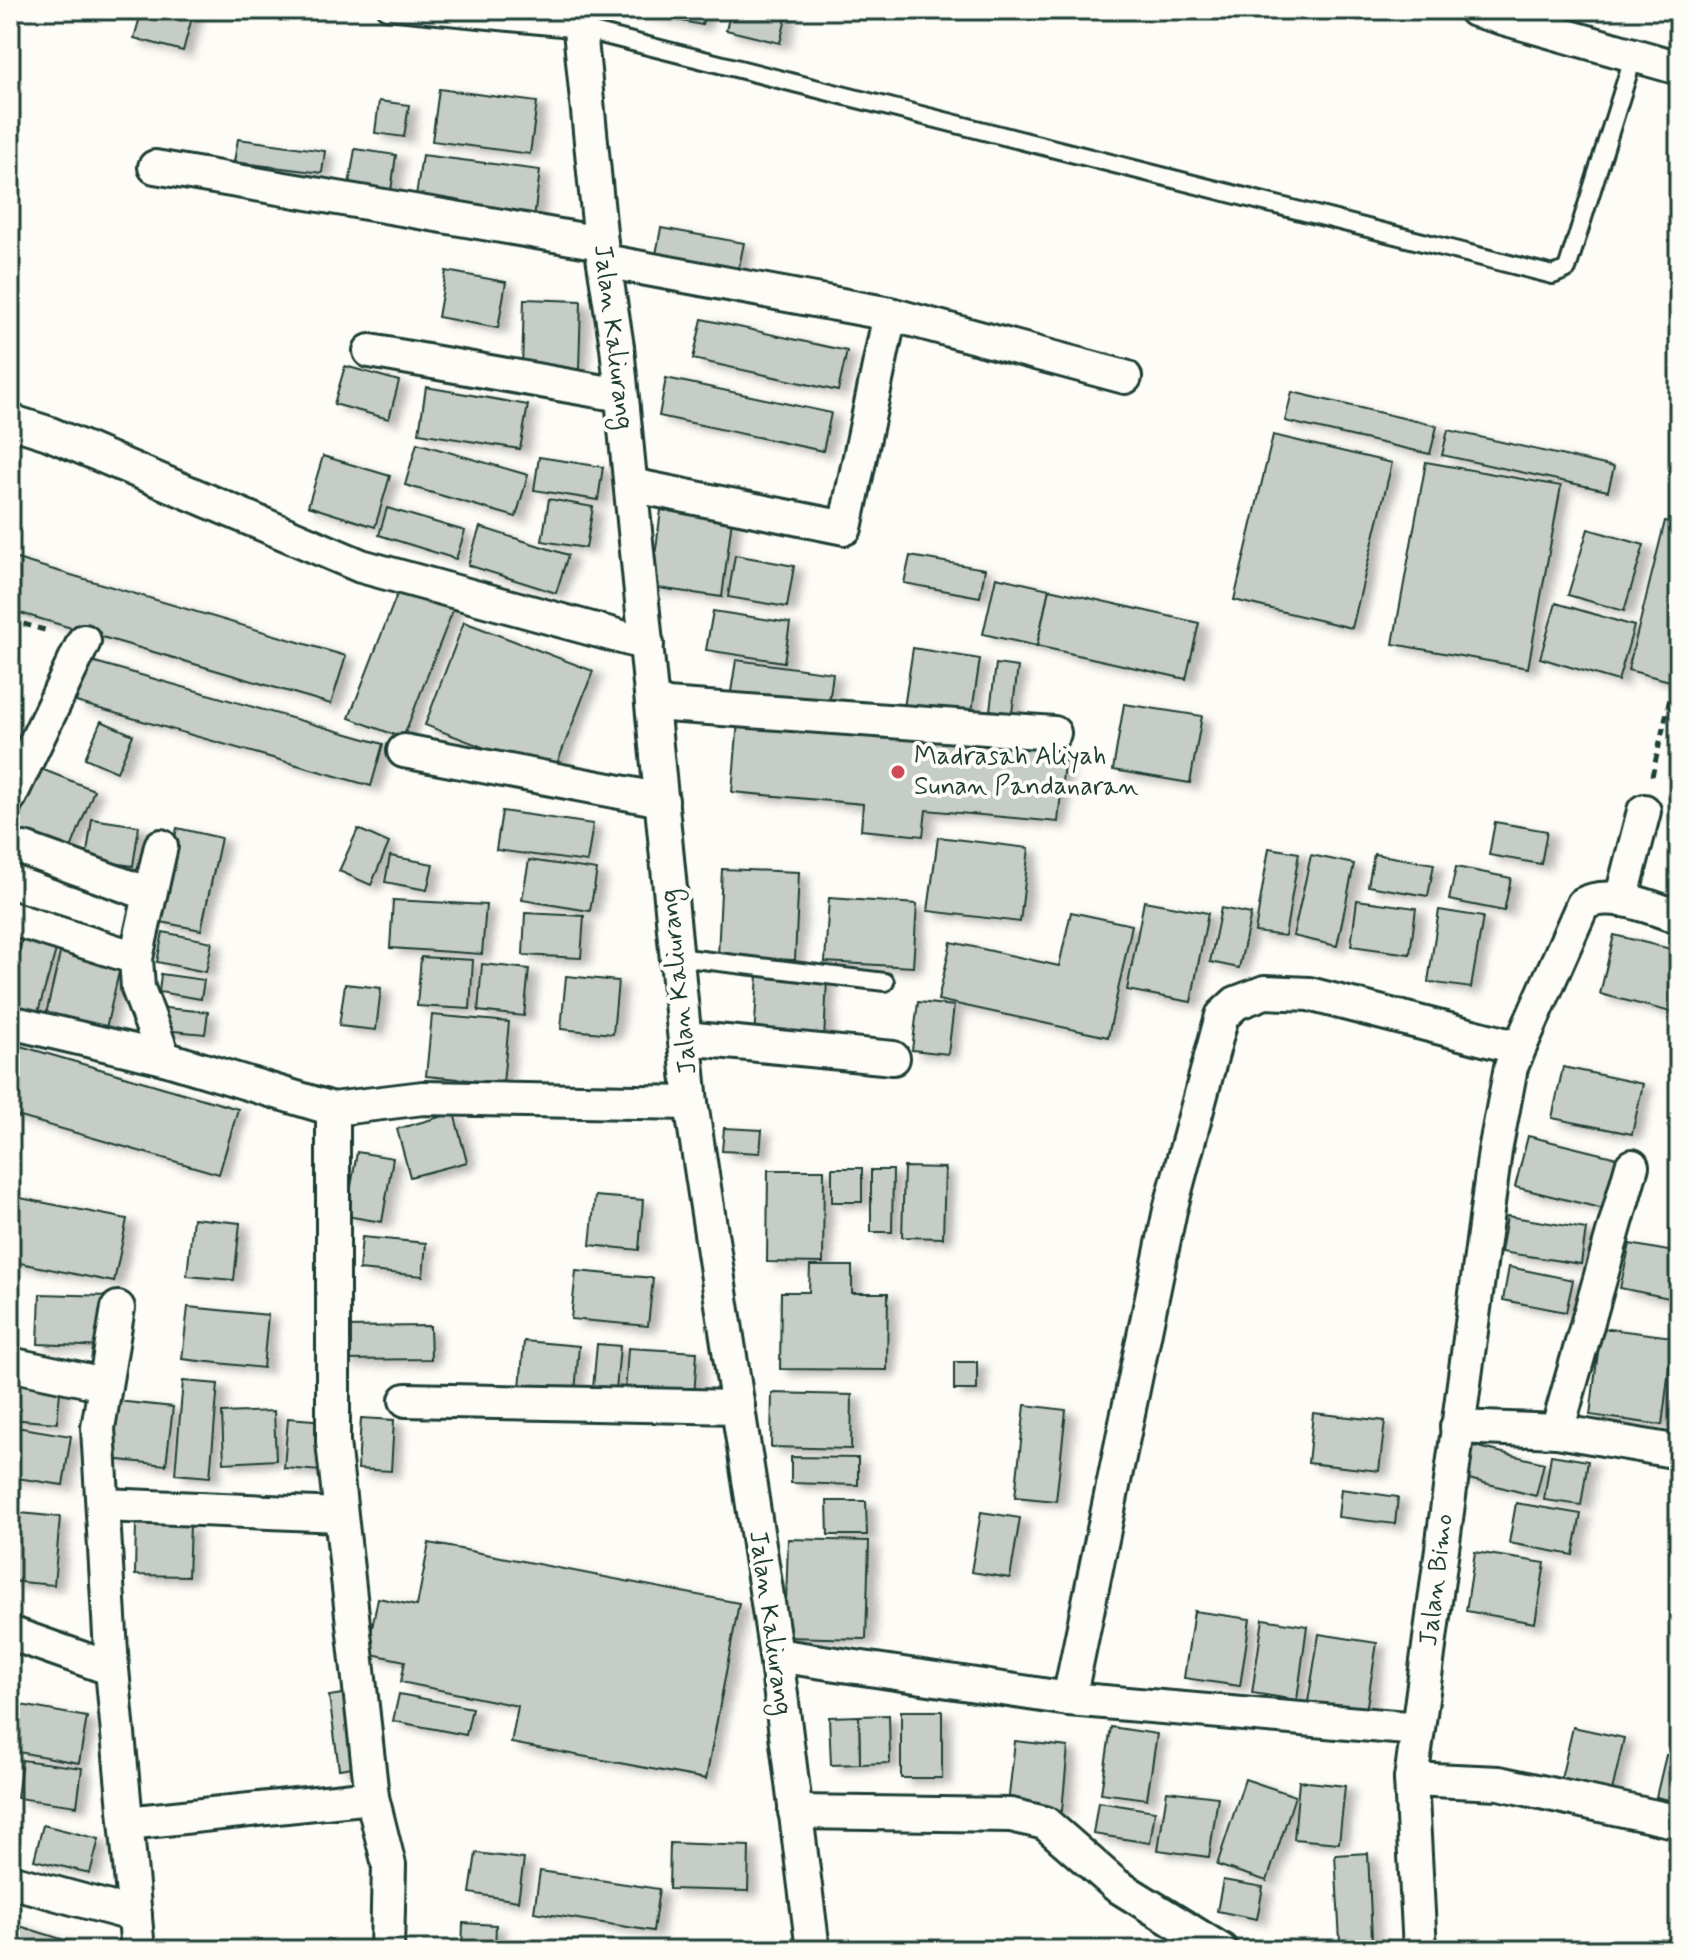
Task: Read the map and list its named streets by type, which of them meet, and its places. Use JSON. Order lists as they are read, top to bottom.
{
  "streets": {
    "street": ["Jalan Kaliurang", "Jalan Bimo"]
  },
  "places": ["Madrasah Aliyah Sunan Pandanaran"]
}
